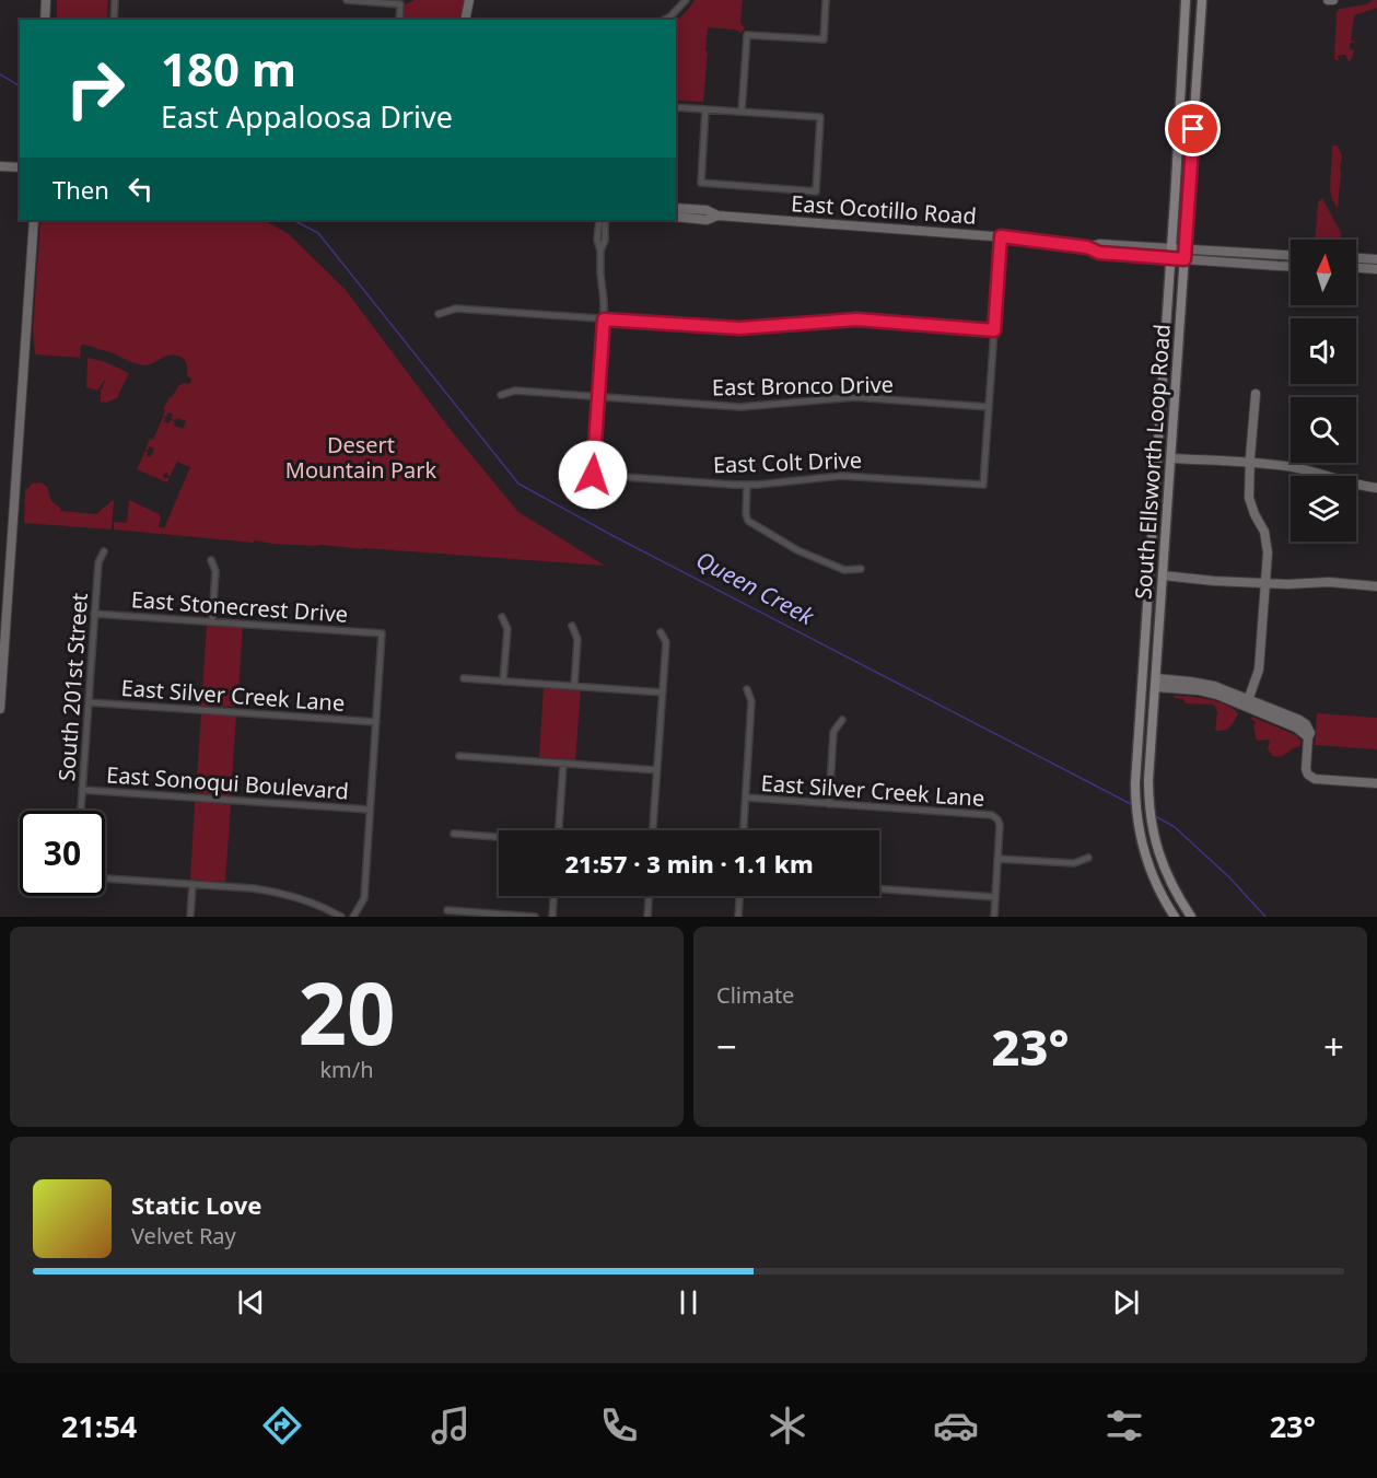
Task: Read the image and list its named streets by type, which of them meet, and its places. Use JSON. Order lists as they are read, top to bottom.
{
  "streets": {
    "main road": ["East Ocotillo Road", "South Ellsworth Loop Road"],
    "street": [
      "East Bronco Drive",
      "East Colt Drive",
      "East Stonecrest Drive",
      "South 201st Street",
      "East Silver Creek Lane",
      "East Sonoqui Boulevard"
    ]
  },
  "crossings": [
    ["East Ocotillo Road", "South Ellsworth Loop Road"],
    ["East Bronco Drive", "East Colt Drive"],
    ["East Stonecrest Drive", "South 201st Street"],
    ["East Stonecrest Drive", "East Silver Creek Lane"],
    ["South 201st Street", "East Silver Creek Lane"],
    ["South 201st Street", "East Sonoqui Boulevard"]
  ],
  "water": ["Queen Creek"],
  "parks": ["Desert Mountain Park"],
  "north": "top",
  "page": {
    "turn": ["180 m", "East Appaloosa Drive"],
    "then": "Then",
    "limit": "30",
    "trip": "21:57 · 3 min · 1.1 km",
    "tile": [
      ["20", "km/h"],
      "Climate"
    ],
    "heat": ["−", "23°", "+"],
    "song": ["Static Love", "Velvet Ray"],
    "tabs": ["21:54", "23°"]
  }
}
